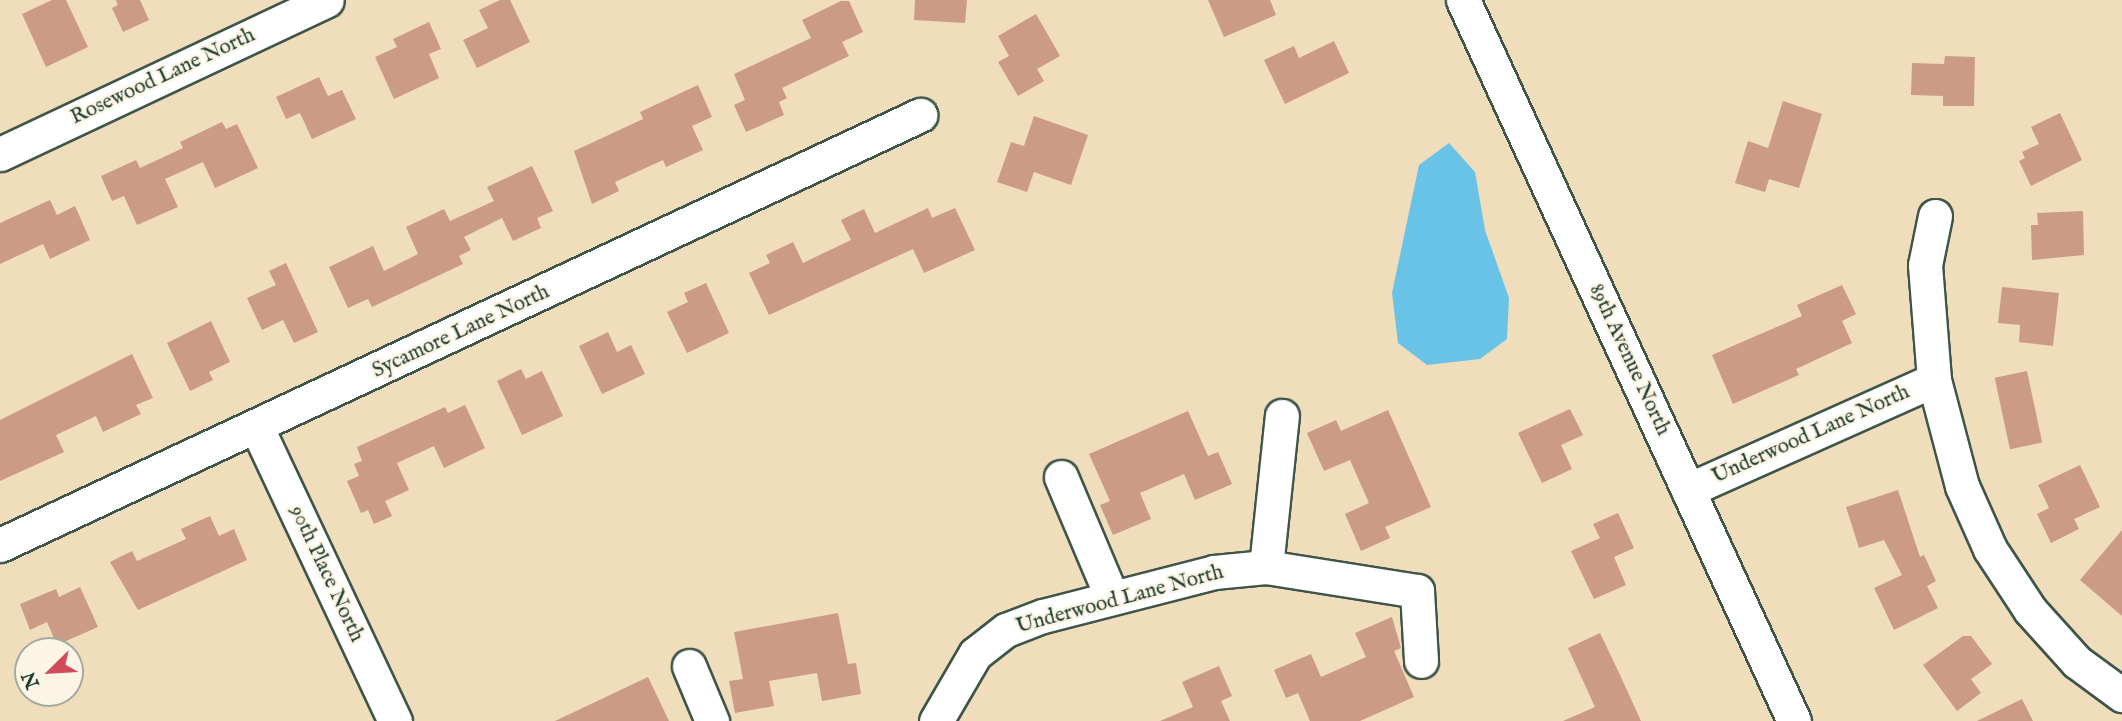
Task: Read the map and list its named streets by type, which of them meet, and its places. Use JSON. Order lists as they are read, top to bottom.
{
  "streets": {
    "street": [
      "Rosewood Lane North",
      "Sycamore Lane North",
      "89th Avenue North",
      "Underwood Lane North",
      "90th Place North"
    ]
  },
  "crossings": [
    ["Sycamore Lane North", "90th Place North"],
    ["89th Avenue North", "Underwood Lane North"]
  ],
  "north": "bottom left"
}
